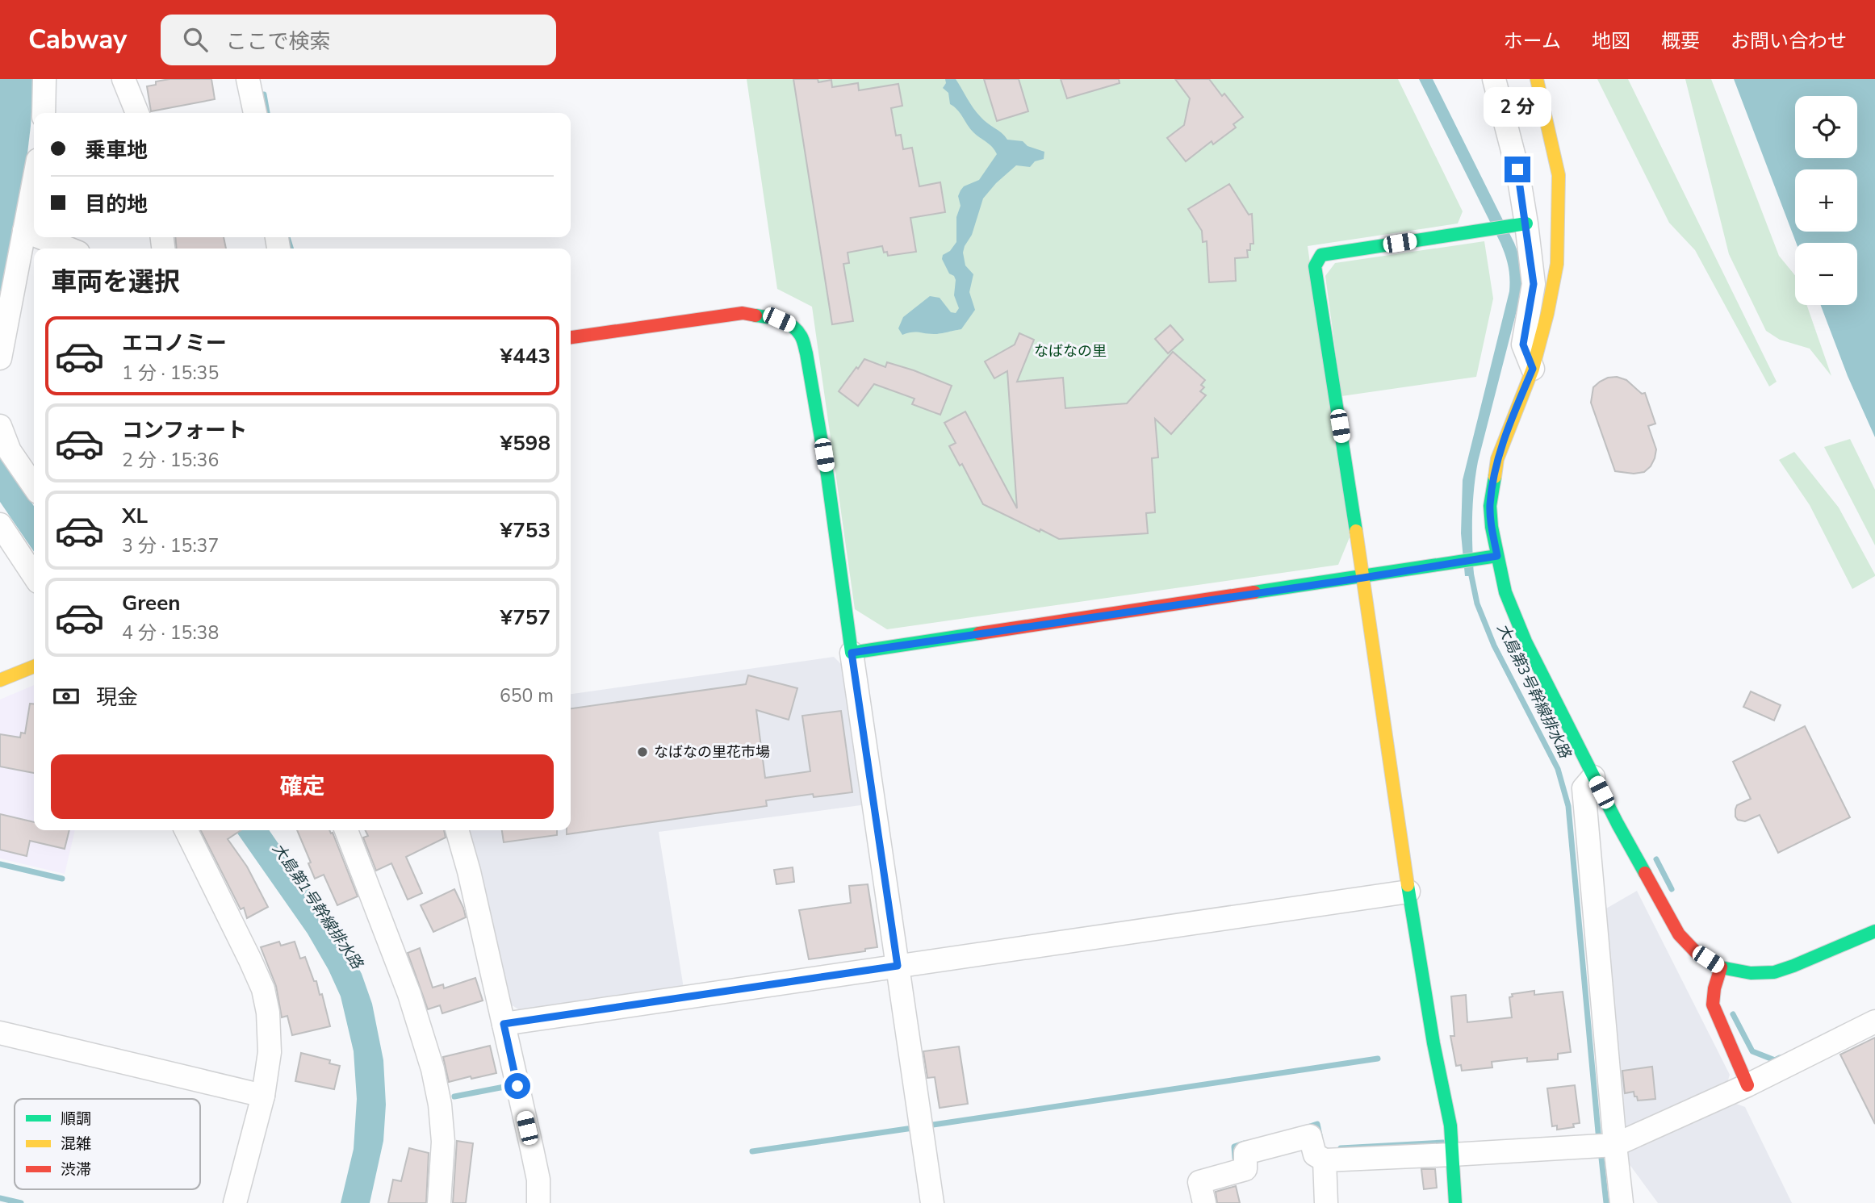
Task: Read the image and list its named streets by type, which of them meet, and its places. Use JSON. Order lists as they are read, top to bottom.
{
  "water": ["大島第3号幹線排水路", "大島第1号幹線排水路"],
  "parks": ["なばなの里"],
  "places": ["なばなの里花市場"],
  "legend": ["順調", "混雑", "渋滞"],
  "page": {
    "header": "Cabway",
    "search": "ここで検索",
    "nav": [
      "ホーム",
      "地図",
      "概要",
      "お問い合わせ"
    ],
    "bubble": "2 分",
    "map_buttons": ["+", "−"],
    "banner": ["乗車地", "目的地"],
    "heading": "車両を選択",
    "list": [
      {
        "name": "エコノミー",
        "note": "1 分 · 15:35",
        "value": "¥443"
      },
      {
        "name": "コンフォート",
        "note": "2 分 · 15:36",
        "value": "¥598"
      },
      {
        "name": "XL",
        "note": "3 分 · 15:37",
        "value": "¥753"
      },
      {
        "name": "Green",
        "note": "4 分 · 15:38",
        "value": "¥757"
      }
    ],
    "pay": ["現金", "650 m"],
    "buttons": "確定"
  }
}
